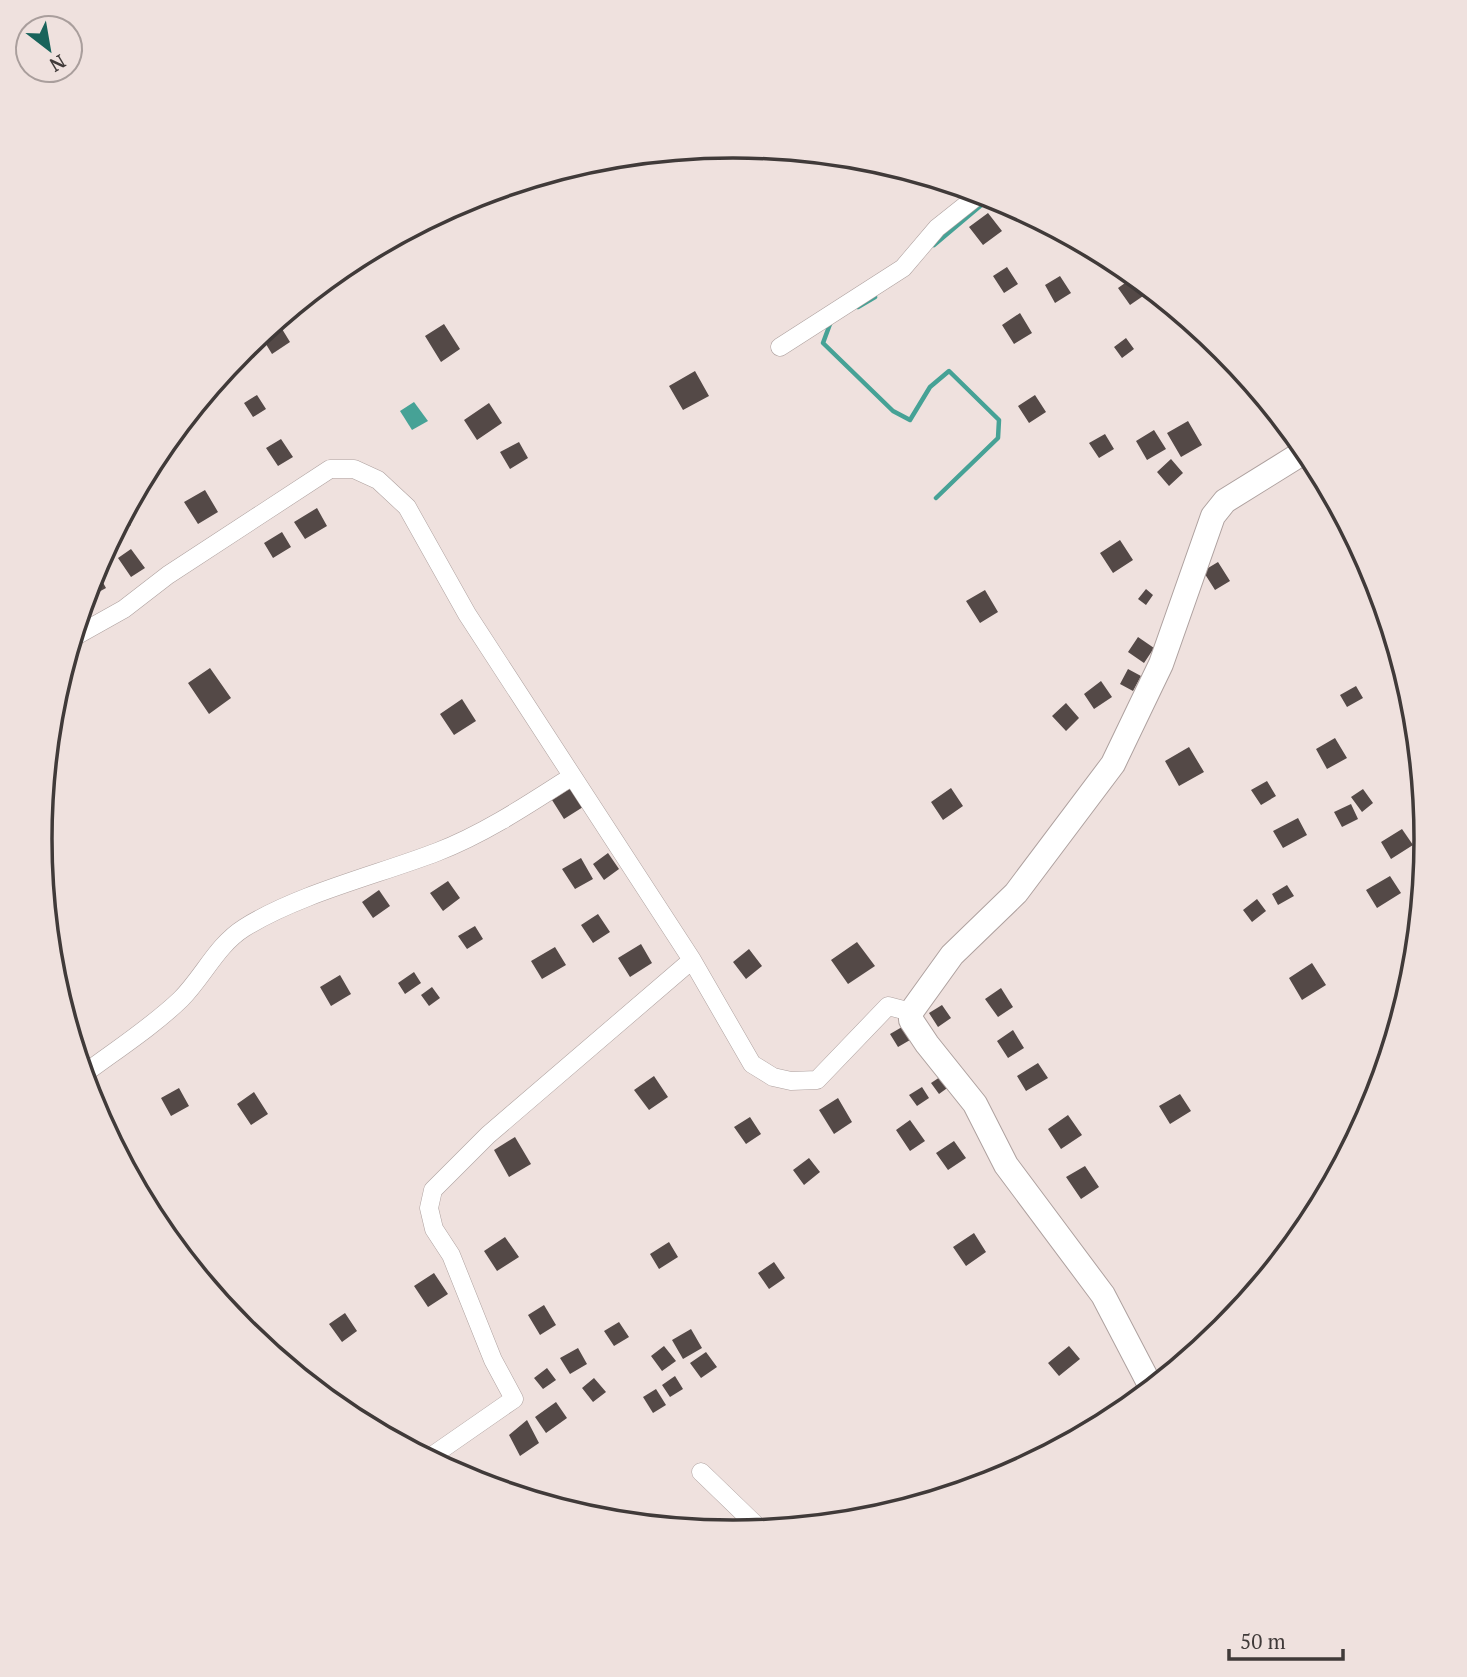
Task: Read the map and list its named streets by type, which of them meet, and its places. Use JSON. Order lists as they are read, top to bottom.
{
  "scale_bar": "50 m",
  "north": "bottom right"
}
